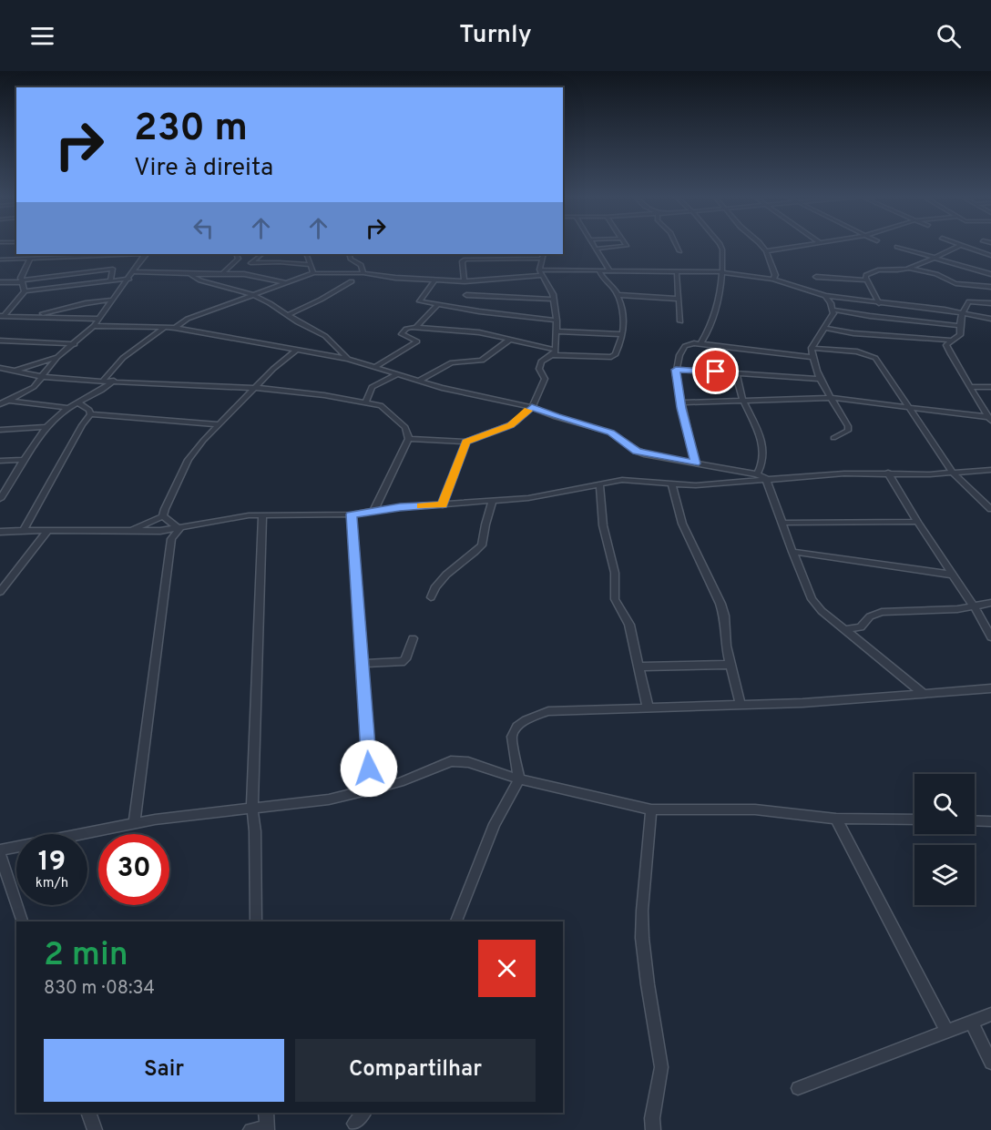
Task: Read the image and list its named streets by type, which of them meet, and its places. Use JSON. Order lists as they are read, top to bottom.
{
  "page": {
    "header": "Turnly",
    "turn": ["230 m", "Vire à direita"],
    "speed": "19 km/h",
    "limit": "30",
    "heading": ["2 min", "830 m · 08:34"],
    "buttons": ["Sair", "Compartilhar"]
  }
}
